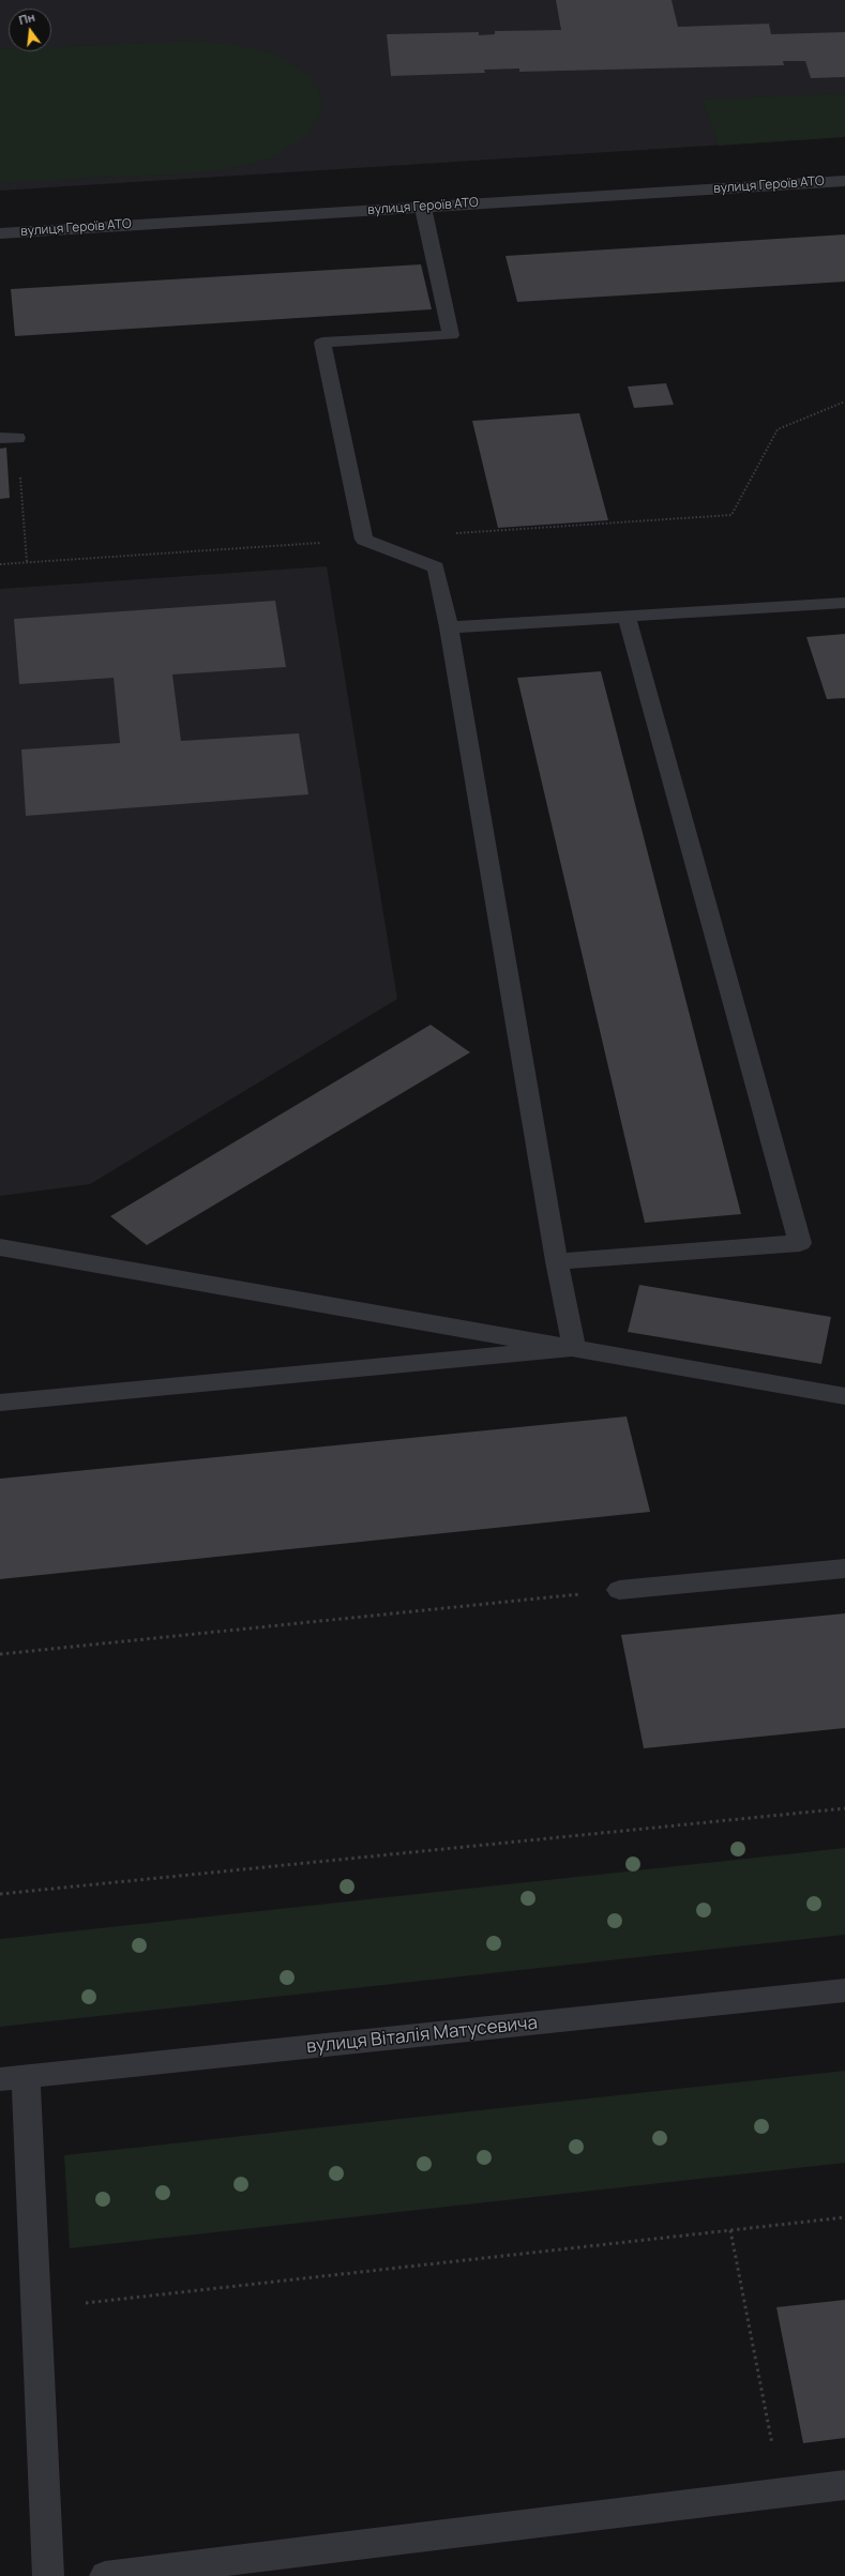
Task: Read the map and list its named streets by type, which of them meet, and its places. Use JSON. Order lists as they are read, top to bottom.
{
  "streets": {
    "street": ["вулиця Героїв АТО", "вулиця Віталія Матусевича"]
  },
  "north": "top"
}
